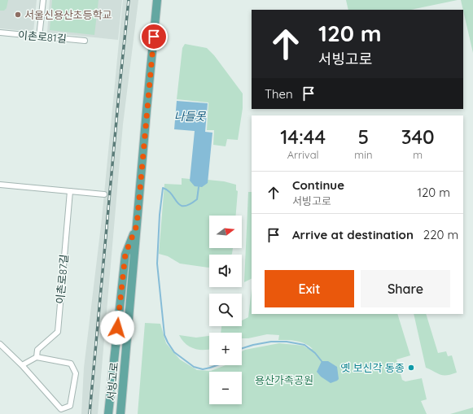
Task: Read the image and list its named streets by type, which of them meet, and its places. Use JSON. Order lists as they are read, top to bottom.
{
  "streets": {
    "main road": ["서빙고로"],
    "street": ["이촌로81길", "이촌로87길"]
  },
  "water": ["나들못"],
  "parks": ["용산가족공원"],
  "places": ["서울신용산초등학교", "옛 보신각 동종"],
  "north": "right",
  "page": {
    "turn": ["120 m", "서빙고로"],
    "then": "Then",
    "eta": [
      "14:44",
      "Arrival",
      "5",
      "min",
      "340",
      "m"
    ],
    "list": [
      {
        "name": "Continue",
        "note": "서빙고로",
        "value": "120 m"
      },
      {
        "name": "Arrive at destination",
        "value": "220 m"
      }
    ],
    "map_buttons": ["+", "−"],
    "buttons": ["Exit", "Share"]
  }
}
